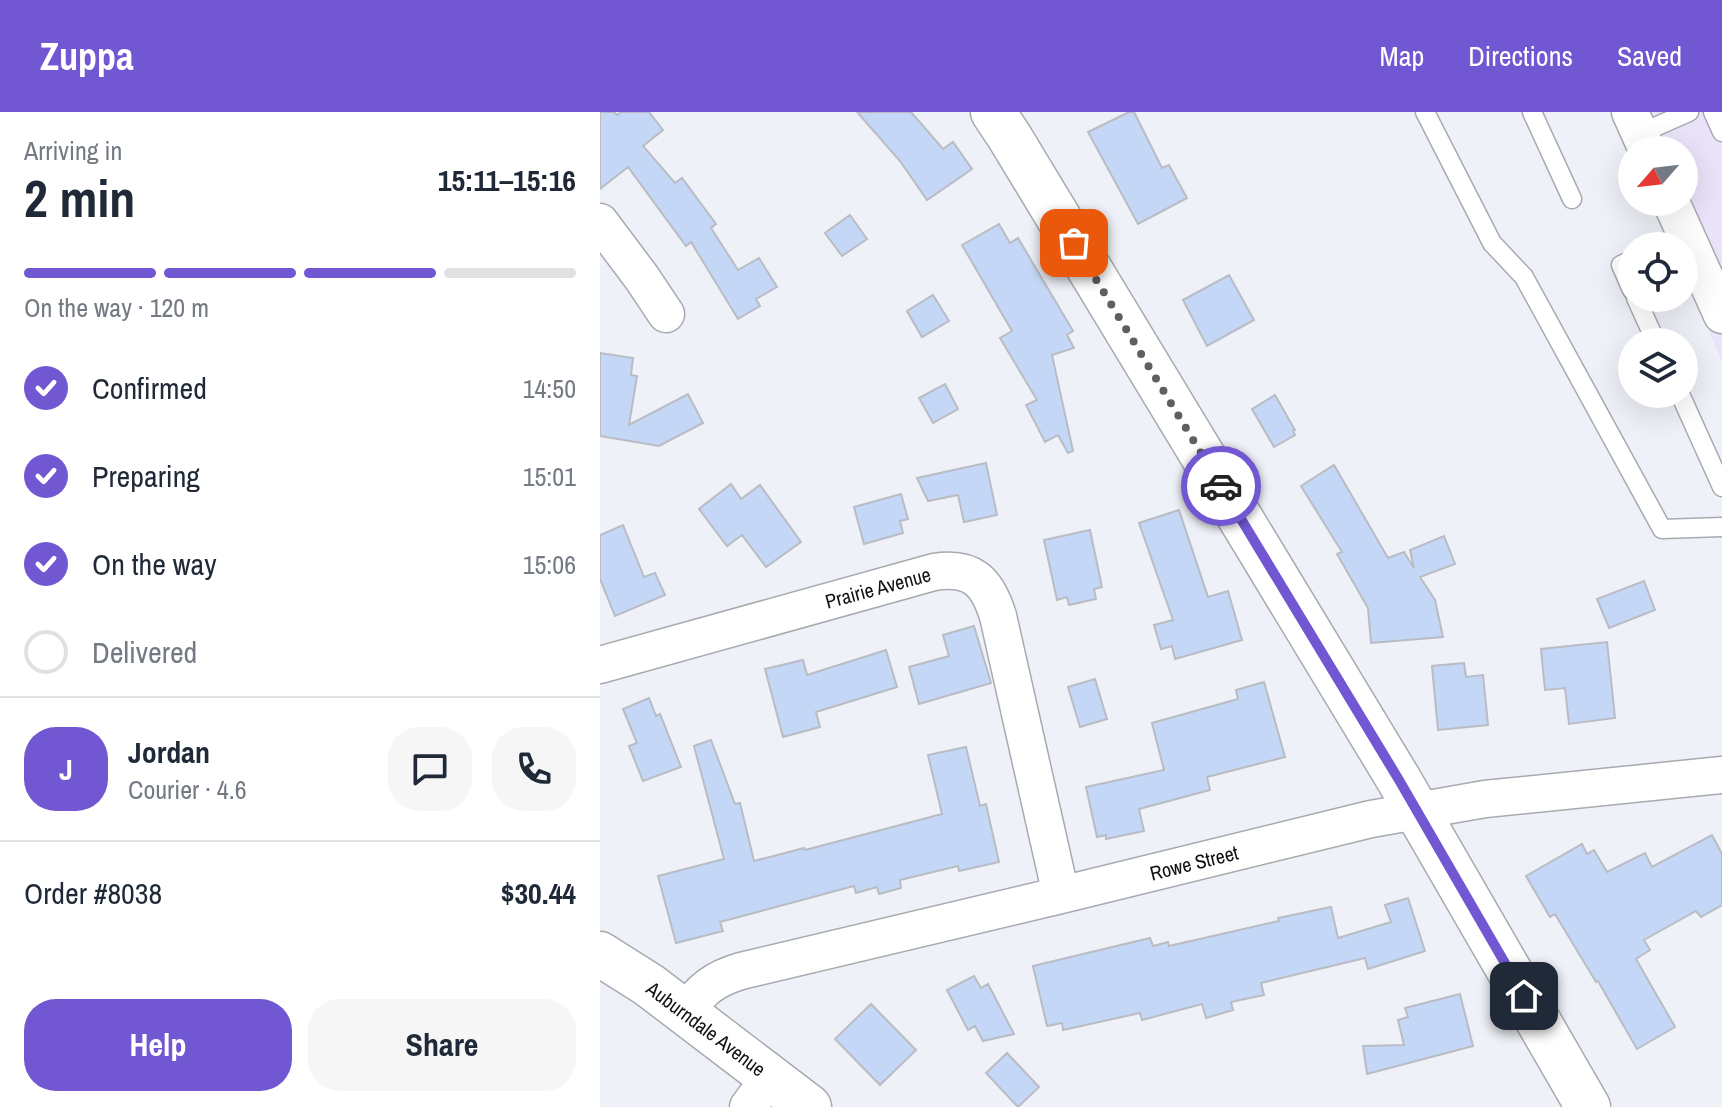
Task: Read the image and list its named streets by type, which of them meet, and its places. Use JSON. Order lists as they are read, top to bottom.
{
  "streets": {
    "street": ["Prairie Avenue", "Rowe Street", "Auburndale Avenue"]
  },
  "crossings": [
    ["Prairie Avenue", "Rowe Street"],
    ["Rowe Street", "Auburndale Avenue"]
  ],
  "north": "bottom left",
  "page": {
    "header": "Zuppa",
    "nav": ["Map", "Directions", "Saved"],
    "heading": ["2 min", "Arriving in", "15:11–15:16"],
    "panel": [
      "Jordan",
      "Courier · 4.6",
      "Order #8038",
      "$30.44"
    ],
    "bar": "On the way · 120 m",
    "list": [
      ["Confirmed", "14:50"],
      ["Preparing", "15:01"],
      ["On the way", "15:06"],
      "Delivered"
    ],
    "round": "J",
    "buttons": ["Help", "Share"]
  }
}
